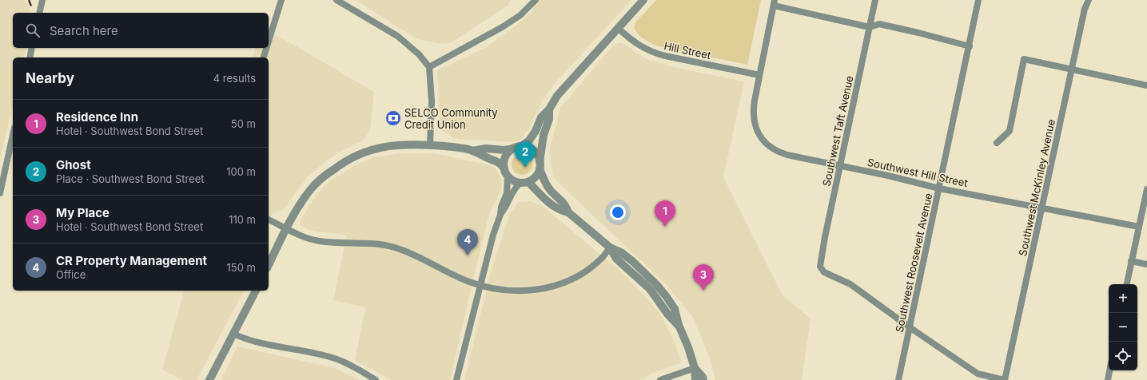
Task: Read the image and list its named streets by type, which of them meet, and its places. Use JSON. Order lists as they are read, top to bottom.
{
  "streets": {
    "street": [
      "Hill Street",
      "Southwest Taft Avenue",
      "Southwest Hill Street",
      "Southwest McKinley Avenue",
      "Southwest Roosevelt Avenue"
    ]
  },
  "crossings": [
    ["Hill Street", "Southwest Hill Street"],
    ["Southwest Taft Avenue", "Southwest Hill Street"],
    ["Southwest Taft Avenue", "Southwest Roosevelt Avenue"],
    ["Southwest Hill Street", "Southwest McKinley Avenue"],
    ["Southwest Hill Street", "Southwest Roosevelt Avenue"]
  ],
  "places": {
    "bank": ["SELCO Community Credit Union"]
  },
  "page": {
    "search": "Search here",
    "heading": ["Nearby", "4 results"],
    "list": [
      {
        "mark": "1",
        "name": "Residence Inn",
        "note": "Hotel · Southwest Bond Street",
        "value": "50 m"
      },
      {
        "mark": "2",
        "name": "Ghost",
        "note": "Place · Southwest Bond Street",
        "value": "100 m"
      },
      {
        "mark": "3",
        "name": "My Place",
        "note": "Hotel · Southwest Bond Street",
        "value": "110 m"
      },
      {
        "mark": "4",
        "name": "CR Property Management",
        "note": "Office",
        "value": "150 m"
      }
    ],
    "pins": [
      "2",
      "1",
      "4",
      "3"
    ],
    "map_buttons": ["+", "−"]
  }
}
